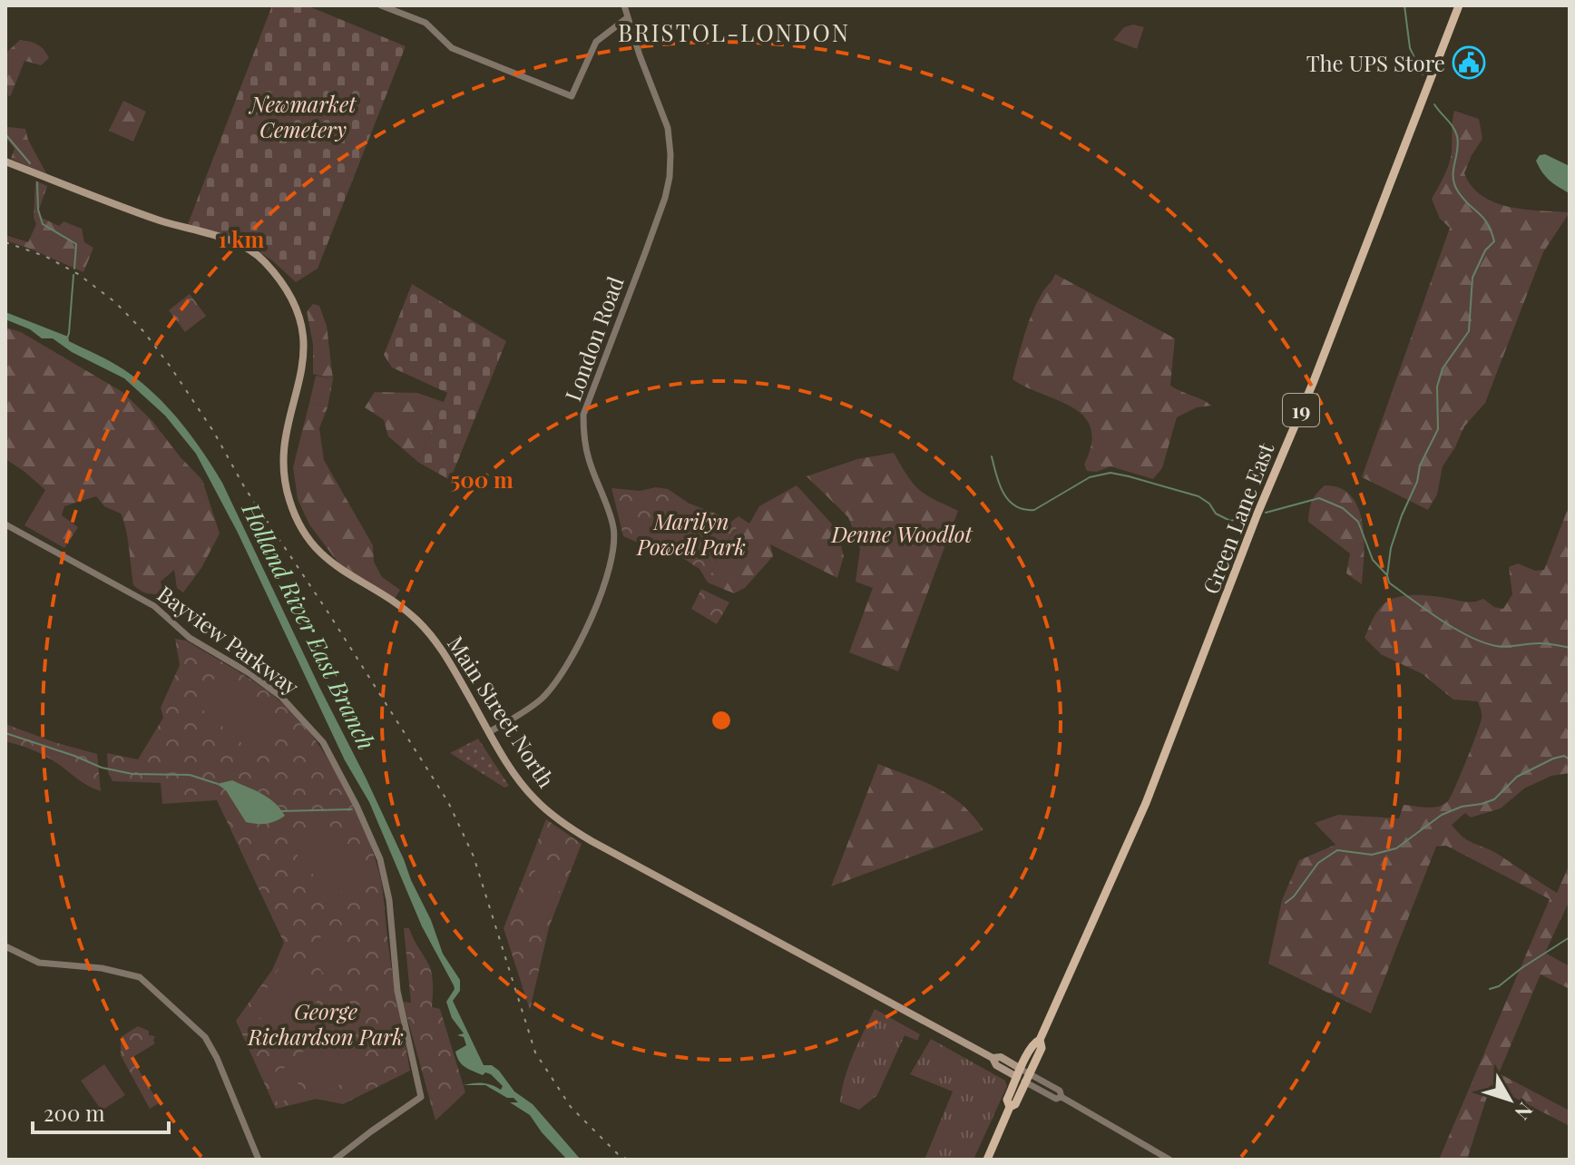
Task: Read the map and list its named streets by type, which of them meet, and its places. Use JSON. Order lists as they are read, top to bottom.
{
  "streets": {
    "main road": ["19", "Green Lane East", "Main Street North"],
    "street": ["London Road", "Bayview Parkway"]
  },
  "crossings": [
    ["London Road", "Main Street North"],
    ["Green Lane East", "Main Street North"]
  ],
  "districts": ["BRISTOL-LONDON"],
  "water": ["Holland River East Branch"],
  "parks": [
    "Newmarket Cemetery",
    "Marilyn Powell Park",
    "Denne Woodlot",
    "George Richardson Park"
  ],
  "places": {
    "public building": ["The UPS Store"]
  },
  "scale_bar": "200 m",
  "north": "bottom right",
  "rings": ["1 km", "500 m"]
}
